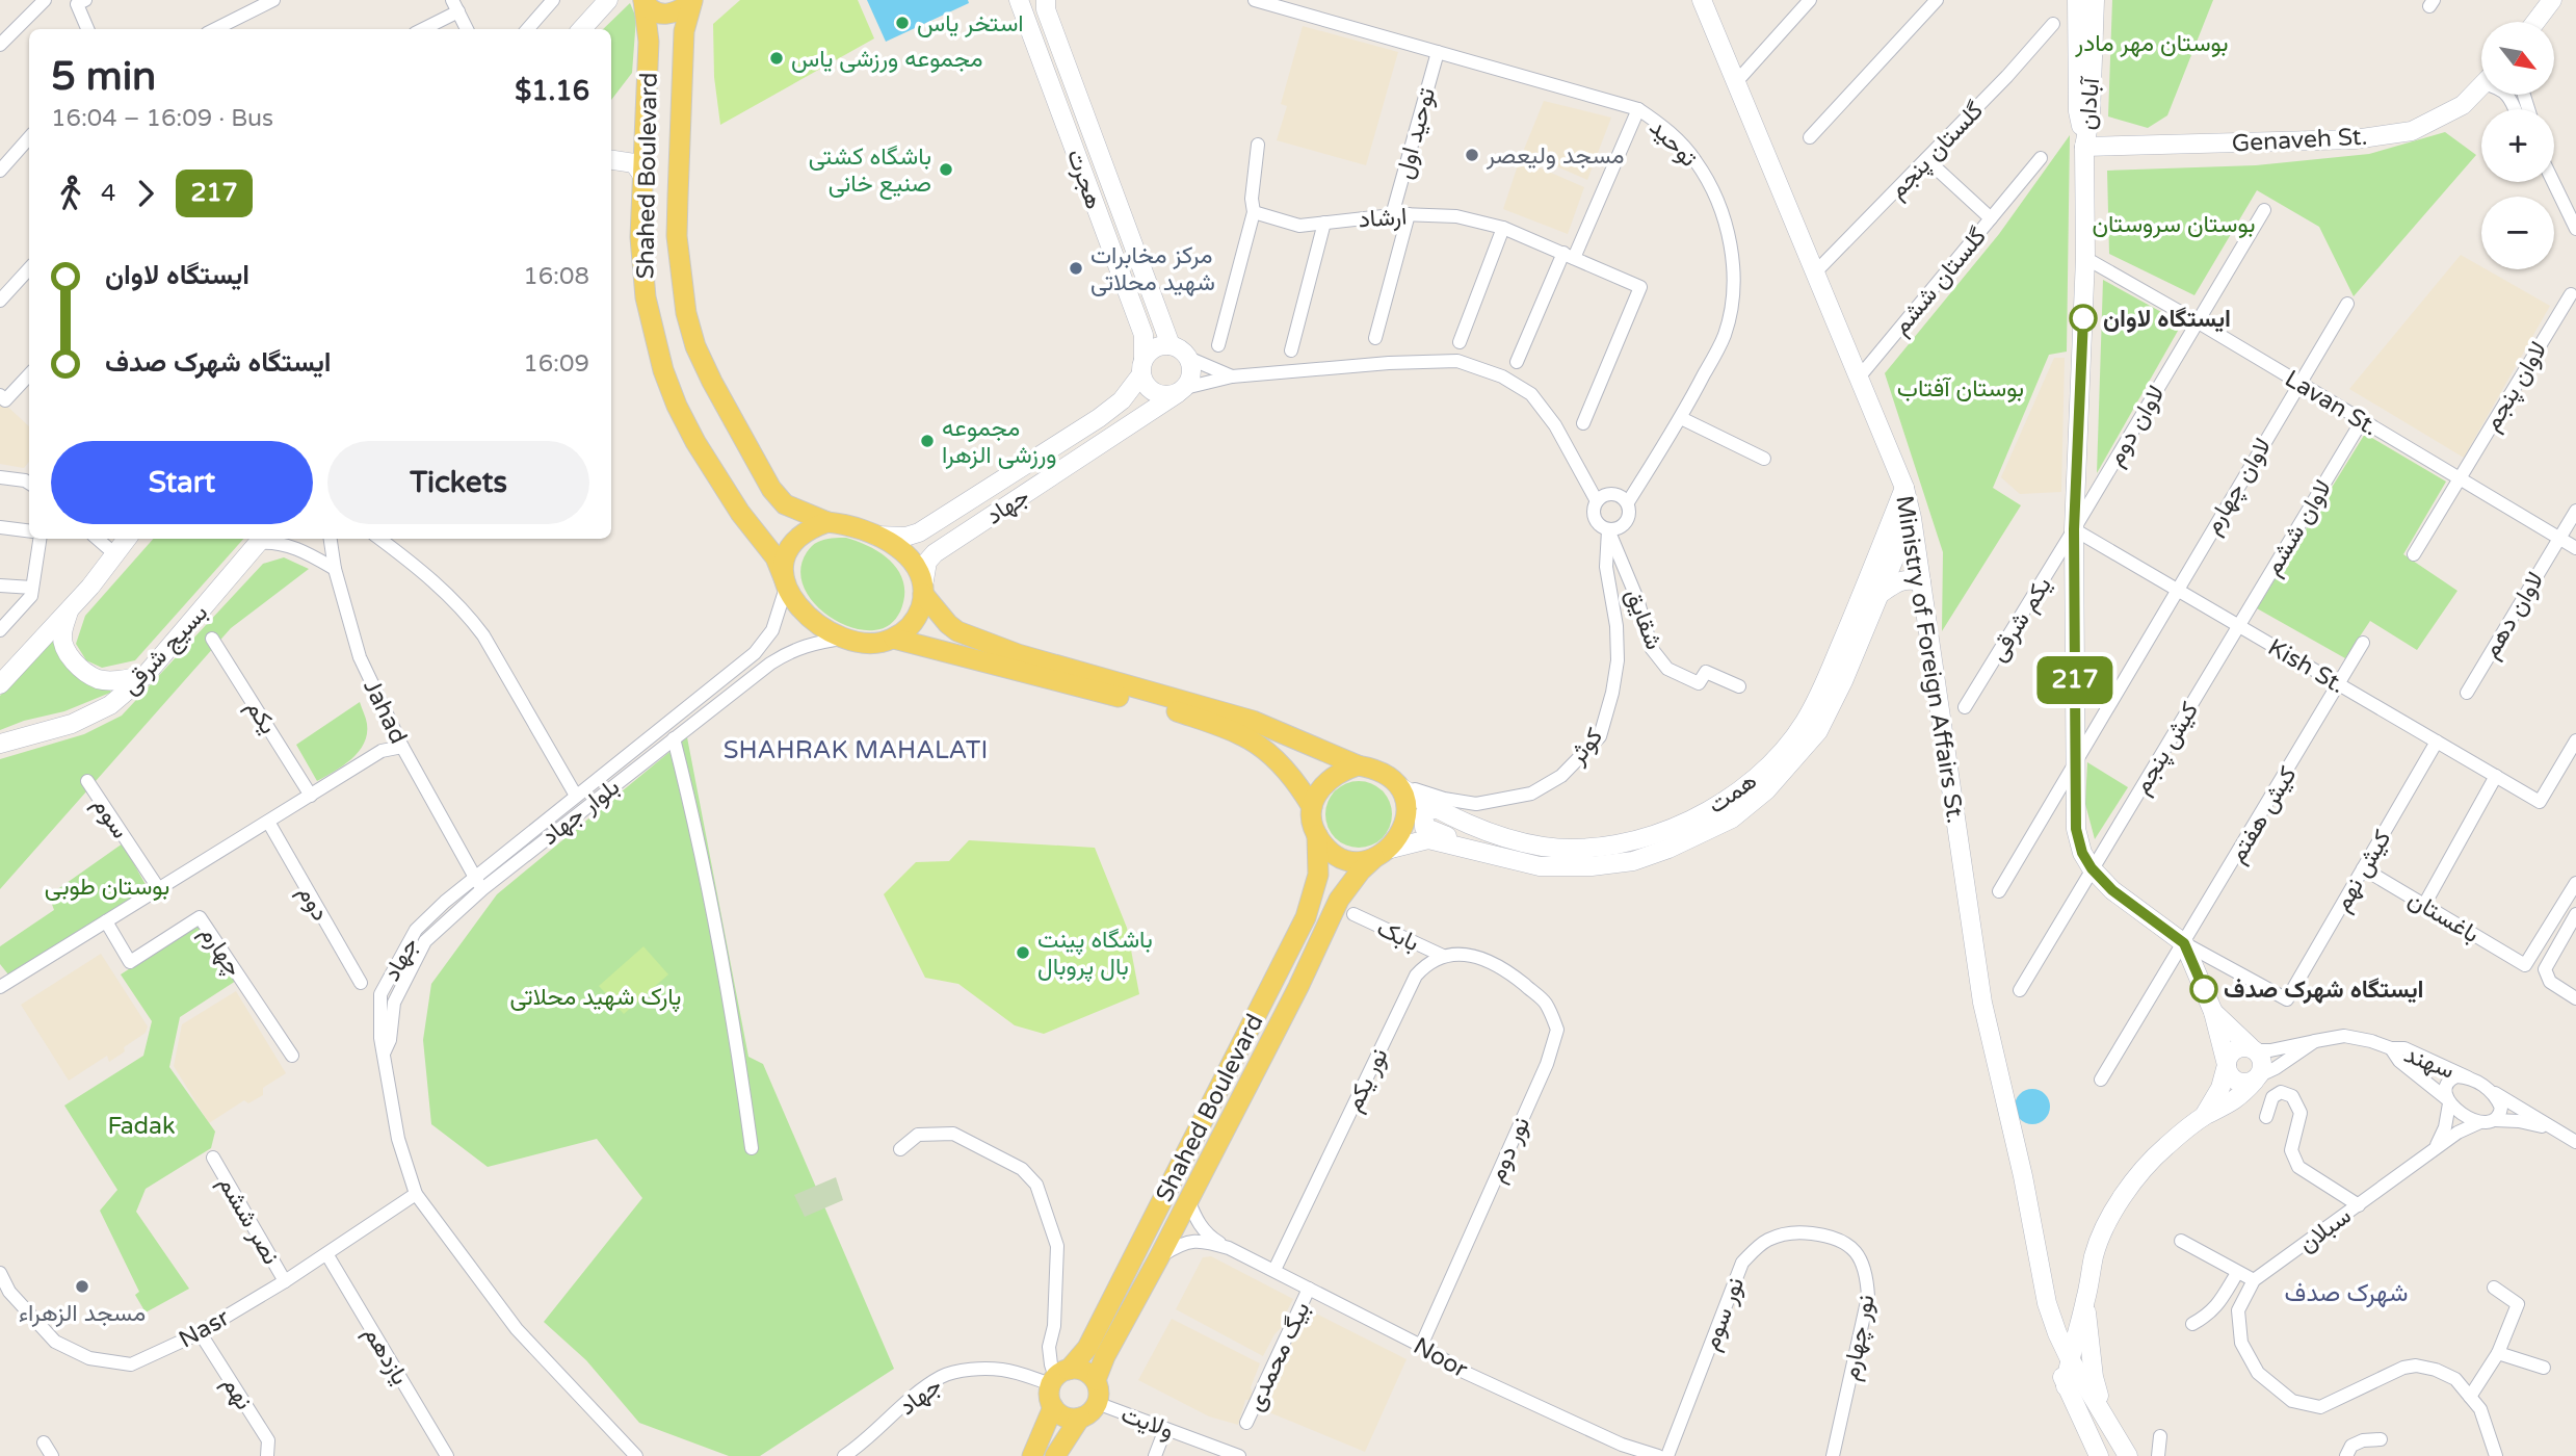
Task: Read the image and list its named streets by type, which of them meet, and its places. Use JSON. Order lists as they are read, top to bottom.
{
  "streets": {
    "main road": [
      "آبادان",
      "Genaveh St.",
      "Shahed Boulevard",
      "هجرت",
      "جهاد",
      "بسیج شرقی",
      "Ministry of Foreign Affairs St.",
      "همت"
    ],
    "street": [
      "توحید اول",
      "توحید",
      "گلستان پنجم",
      "ارشاد",
      "گلستان ششم",
      "لاوان پنجم",
      "Lavan St.",
      "لاوان دوم",
      "لاوان چهارم",
      "لاوان ششم",
      "لاوان دهم",
      "شقایق",
      "یکم شرقی",
      "Kish St.",
      "Jahad",
      "یکم",
      "کوثر",
      "کیش پنجم",
      "بلوار جهاد",
      "کیش هفتم",
      "سوم",
      "کیش نهم",
      "دوم",
      "باغستان",
      "بابک",
      "چهارم",
      "سهند",
      "نور یکم",
      "نور دوم",
      "نصر ششم",
      "سبلان",
      "نور سوم",
      "Nasr",
      "نور چهارم",
      "یازدهم",
      "بیگ محمدی",
      "Noor",
      "نهم",
      "ولایت"
    ]
  },
  "crossings": [
    ["آبادان", "Genaveh St."],
    ["توحید اول", "توحید"],
    ["توحید اول", "ارشاد"],
    ["توحید", "شقایق"],
    ["توحید", "کوثر"],
    ["گلستان پنجم", "گلستان ششم"],
    ["گلستان پنجم", "Ministry of Foreign Affairs St."],
    ["Shahed Boulevard", "جهاد"],
    ["Shahed Boulevard", "کوثر"],
    ["Shahed Boulevard", "همت"],
    ["Shahed Boulevard", "بلوار جهاد"],
    ["Shahed Boulevard", "ولایت"],
    ["هجرت", "جهاد"],
    ["گلستان ششم", "Ministry of Foreign Affairs St."],
    ["لاوان پنجم", "Lavan St."],
    ["Lavan St.", "لاوان دوم"],
    ["Lavan St.", "لاوان چهارم"],
    ["Lavan St.", "لاوان دهم"],
    ["لاوان دوم", "یکم شرقی"],
    ["لاوان دوم", "Kish St."],
    ["لاوان چهارم", "Kish St."],
    ["جهاد", "Jahad"],
    ["جهاد", "بلوار جهاد"],
    ["جهاد", "Nasr"],
    ["جهاد", "ولایت"],
    ["لاوان ششم", "Kish St."],
    ["لاوان ششم", "کیش پنجم"],
    ["شقایق", "کوثر"],
    ["یکم شرقی", "Kish St."],
    ["Ministry of Foreign Affairs St.", "همت"],
    ["Kish St.", "کیش پنجم"],
    ["Kish St.", "کیش هفتم"],
    ["Kish St.", "کیش نهم"],
    ["Jahad", "بلوار جهاد"],
    ["کوثر", "همت"],
    ["کیش هفتم", "کیش نهم"],
    ["کیش نهم", "باغستان"],
    ["بابک", "نور یکم"],
    ["بابک", "نور دوم"],
    ["سهند", "سبلان"],
    ["نور یکم", "نور دوم"],
    ["نور یکم", "Noor"],
    ["نور دوم", "Noor"],
    ["نصر ششم", "Nasr"],
    ["نور سوم", "نور چهارم"],
    ["Nasr", "یازدهم"],
    ["Nasr", "نهم"],
    ["بیگ محمدی", "Noor"]
  ],
  "districts": ["SHAHRAK MAHALATI", "شهرک صدف"],
  "parks": [
    "بوستان مهر مادر",
    "بوستان سروستان",
    "بوستان آفتاب",
    "بوستان طوبی",
    "پارک شهید محلاتی",
    "Fadak"
  ],
  "places": [
    "استخر یاس",
    "مجموعه ورزشی یاس",
    "مسجد ولیعصر",
    "باشگاه کشتی صنیع خانی",
    "مرکز مخابرات شهید محلاتی",
    "ایستگاه لاوان",
    "مجموعه ورزشی الزهرا",
    "باشگاه پینت بال پروبال",
    "ایستگاه شهرک صدف",
    "مسجد الزهراء"
  ],
  "lines": ["bus line 217"],
  "north": "bottom right",
  "page": {
    "on_map": "217",
    "map_buttons": ["+", "−"],
    "heading": ["5 min", "16:04 – 16:09 · Bus", "$1.16"],
    "legs": ["4", "217"],
    "list": [
      {
        "name": "ایستگاه لاوان",
        "value": "16:08"
      },
      {
        "name": "ایستگاه شهرک صدف",
        "value": "16:09"
      }
    ],
    "buttons": ["Start", "Tickets"]
  }
}
